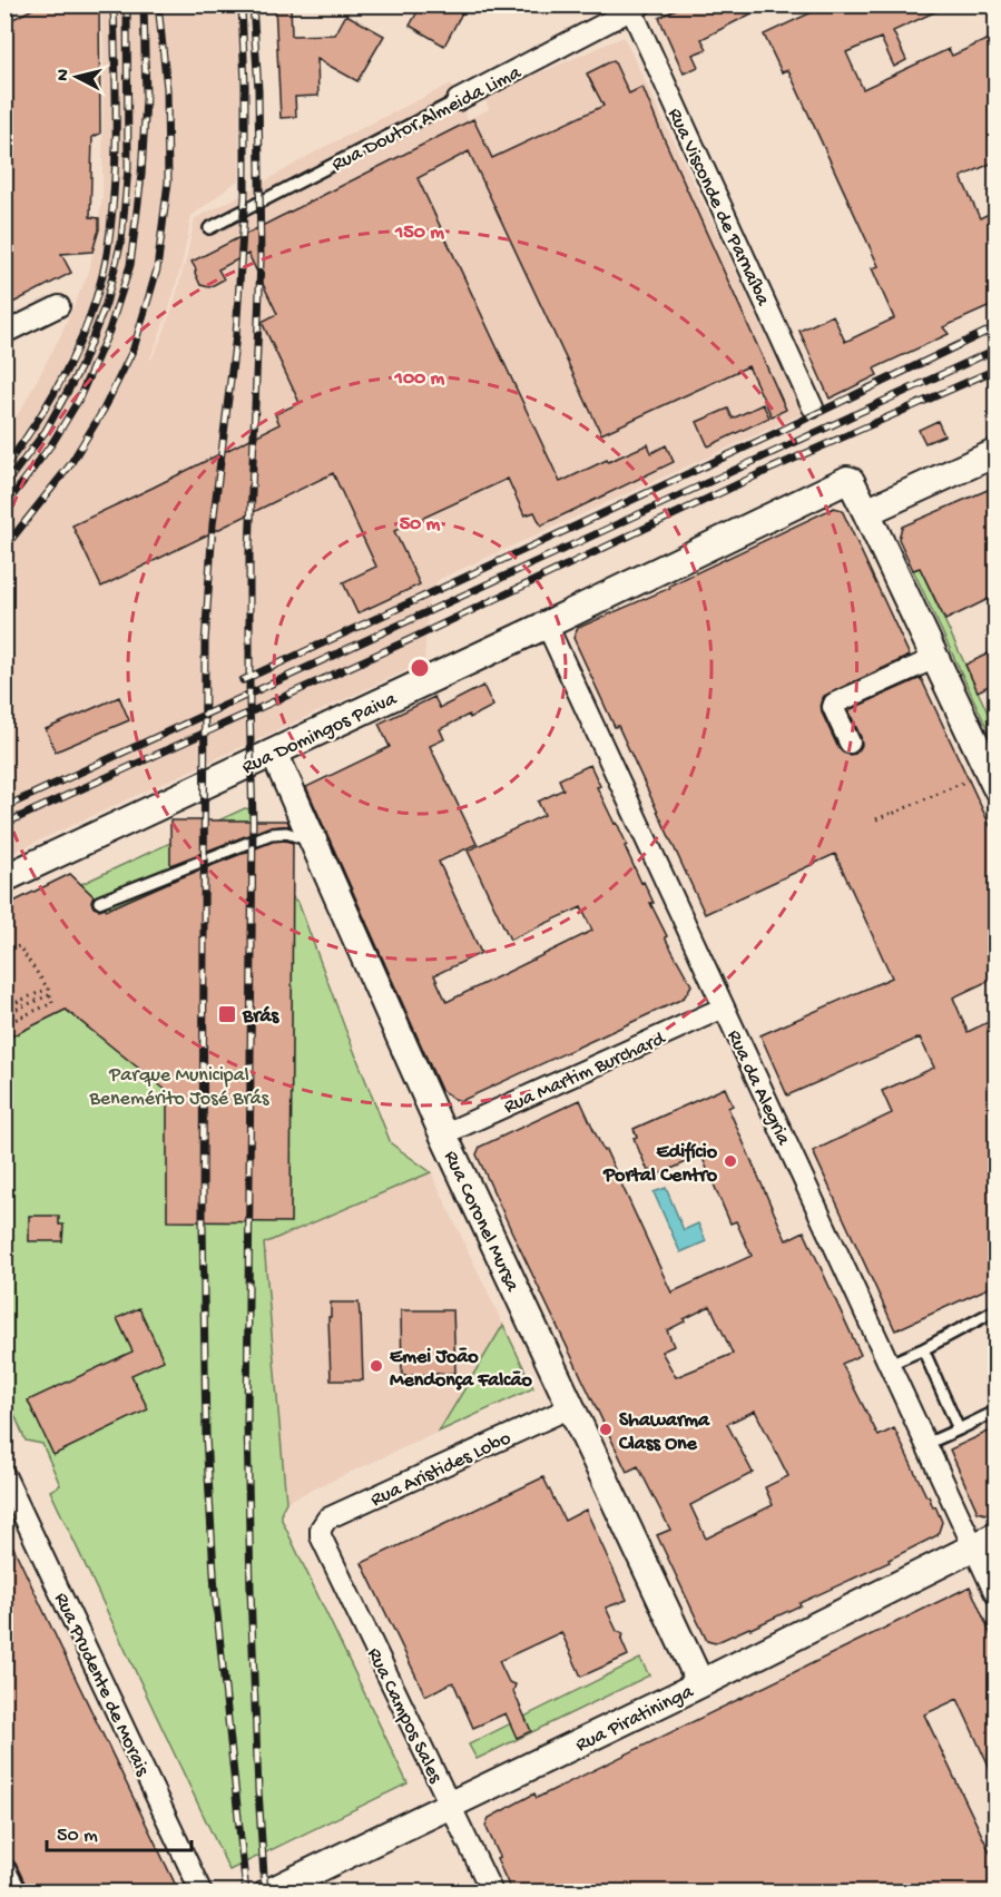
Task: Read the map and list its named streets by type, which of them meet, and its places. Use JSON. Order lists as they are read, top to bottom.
{
  "streets": {
    "street": [
      "Rua Doutor Almeida Lima",
      "Rua Visconde de Parnaíba",
      "Rua Domingos Paiva",
      "Rua Martim Burchard",
      "Rua da Alegria",
      "Rua Coronel Mursa",
      "Rua Aristides Lobo",
      "Rua Prudente de Morais",
      "Rua Campos Sales",
      "Rua Piratininga"
    ]
  },
  "crossings": [
    ["Rua Doutor Almeida Lima", "Rua Visconde de Parnaíba"],
    ["Rua Domingos Paiva", "Rua da Alegria"],
    ["Rua Domingos Paiva", "Rua Coronel Mursa"],
    ["Rua Martim Burchard", "Rua da Alegria"],
    ["Rua Martim Burchard", "Rua Coronel Mursa"],
    ["Rua da Alegria", "Rua Piratininga"],
    ["Rua Coronel Mursa", "Rua Aristides Lobo"],
    ["Rua Coronel Mursa", "Rua Piratininga"],
    ["Rua Aristides Lobo", "Rua Campos Sales"],
    ["Rua Campos Sales", "Rua Piratininga"]
  ],
  "parks": ["Parque Municipal Benemérito José Brás"],
  "places": {
    "transit": ["Brás"],
    "other": ["Edifício Portal Centro", "Emei João Mendonça Falcão", "Shawarma Class One"]
  },
  "scale_bar": "50 m",
  "north": "left",
  "rings": ["150 m", "100 m", "50 m"]
}
